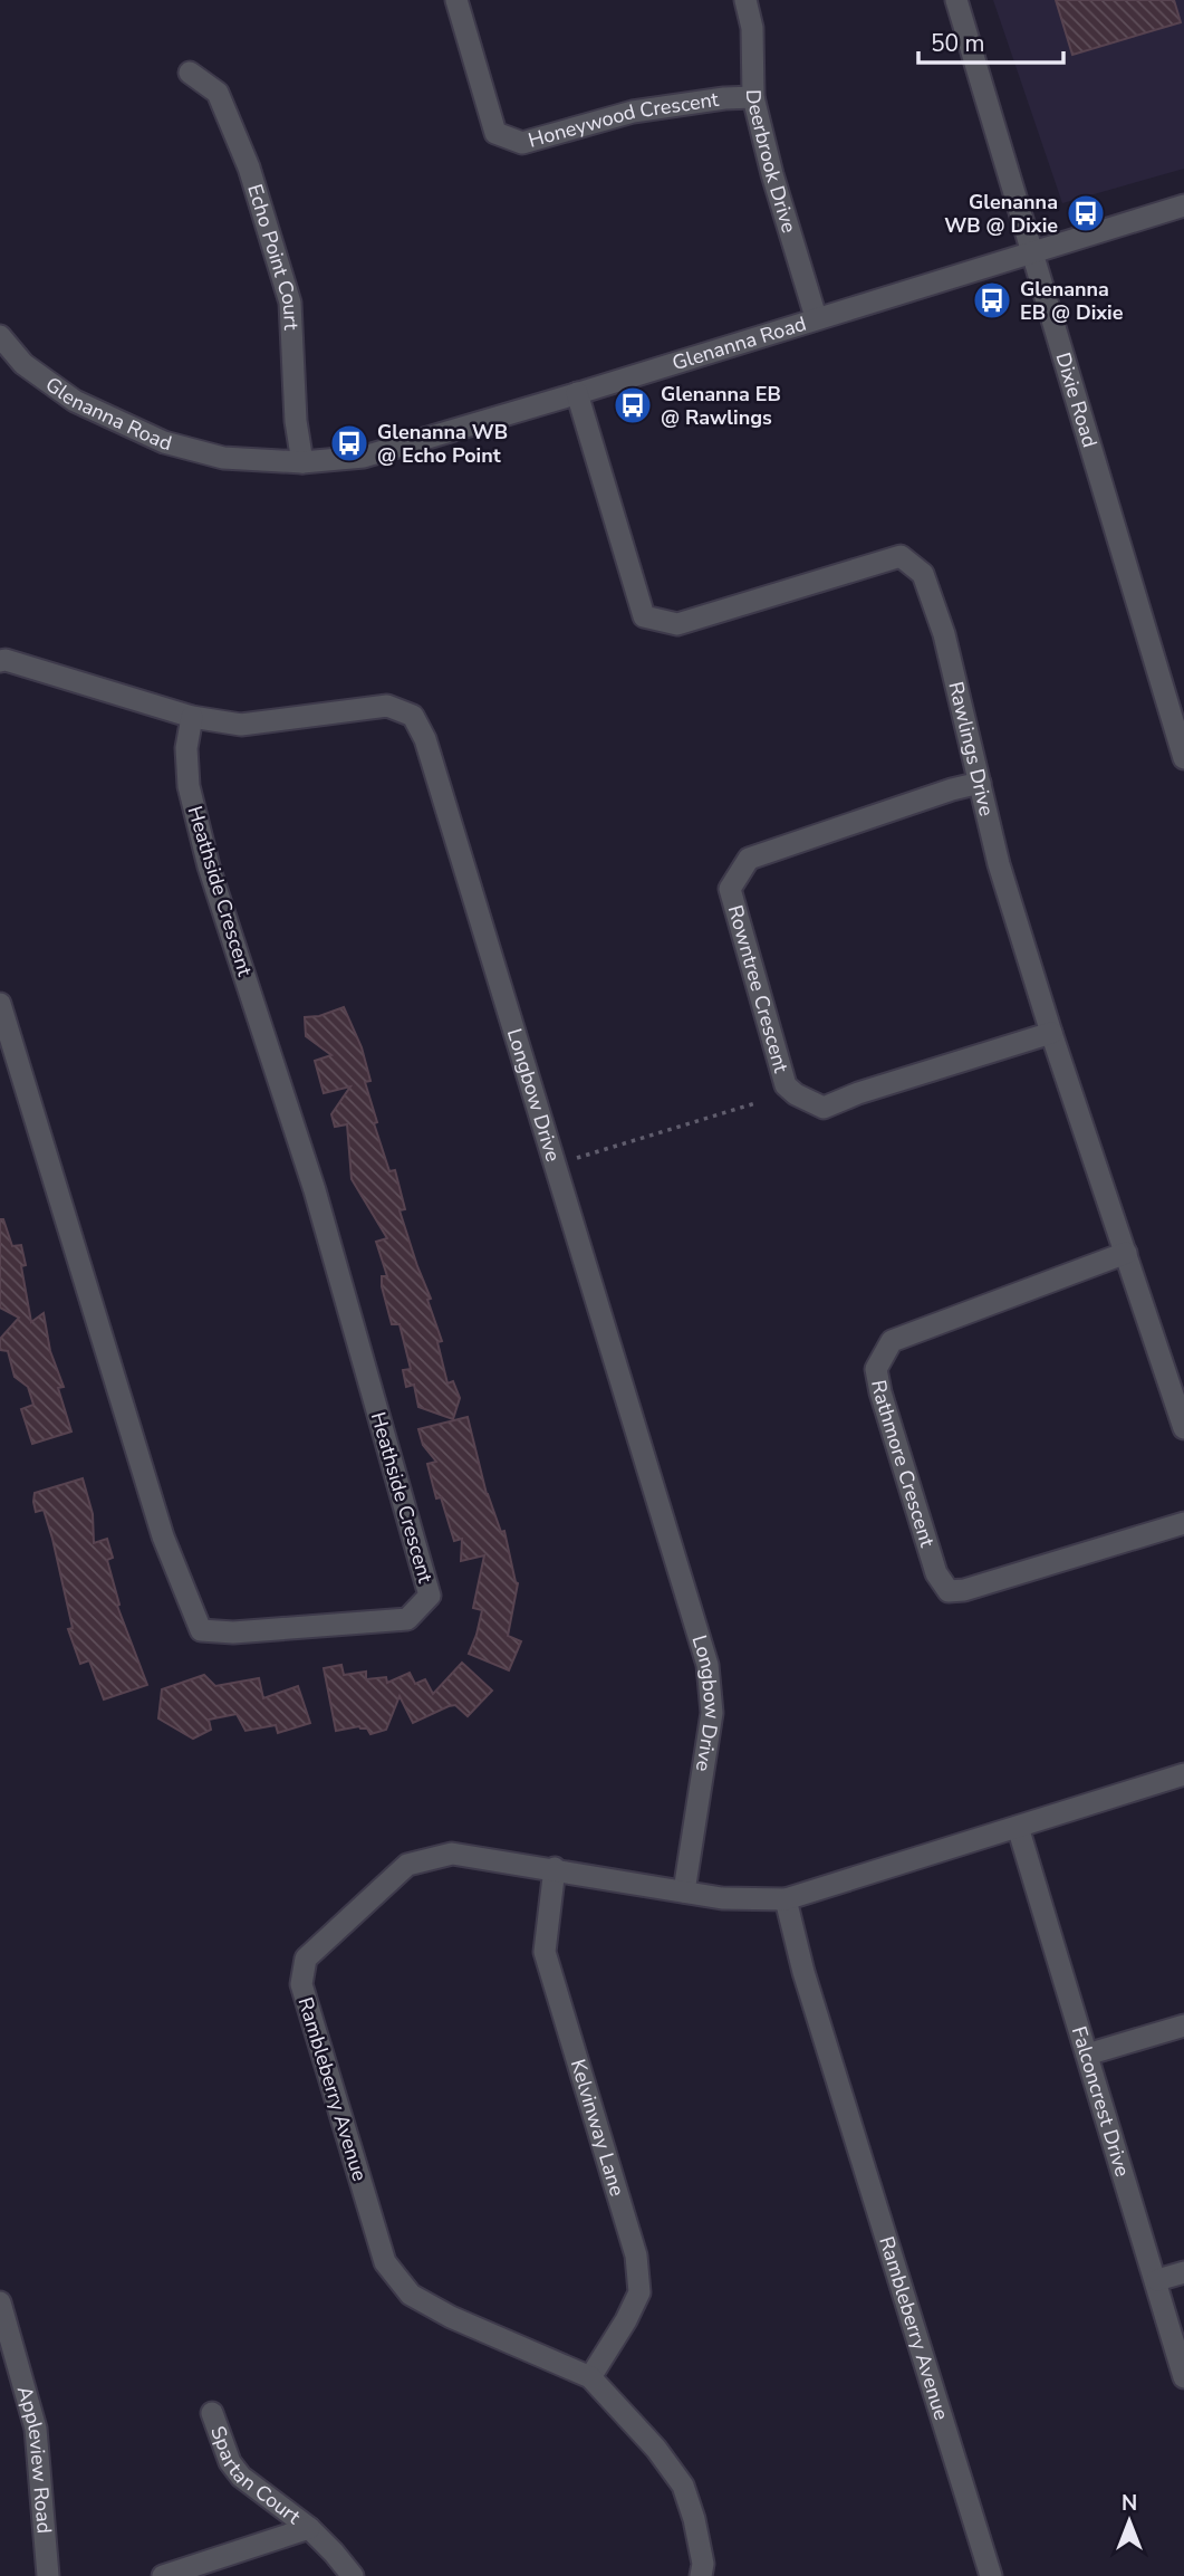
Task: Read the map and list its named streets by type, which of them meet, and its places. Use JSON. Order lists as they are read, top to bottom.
{
  "streets": {
    "street": [
      "Honeywood Crescent",
      "Deerbrook Drive",
      "Echo Point Court",
      "Glenanna Road",
      "Dixie Road",
      "Rawlings Drive",
      "Heathside Crescent",
      "Rowntree Crescent",
      "Longbow Drive",
      "Rathmore Crescent",
      "Rambleberry Avenue",
      "Falconcrest Drive",
      "Kelvinway Lane",
      "Appleview Road",
      "Spartan Court"
    ]
  },
  "crossings": [
    ["Honeywood Crescent", "Deerbrook Drive"],
    ["Deerbrook Drive", "Glenanna Road"],
    ["Echo Point Court", "Glenanna Road"],
    ["Glenanna Road", "Dixie Road"],
    ["Glenanna Road", "Rawlings Drive"],
    ["Rawlings Drive", "Rowntree Crescent"],
    ["Rawlings Drive", "Rathmore Crescent"],
    ["Heathside Crescent", "Longbow Drive"],
    ["Longbow Drive", "Rambleberry Avenue"],
    ["Rambleberry Avenue", "Falconcrest Drive"],
    ["Rambleberry Avenue", "Kelvinway Lane"]
  ],
  "places": {
    "bus stop": [
      "Glenanna WB @ Dixie",
      "Glenanna EB @ Dixie",
      "Glenanna EB @ Rawlings",
      "Glenanna WB @ Echo Point"
    ]
  },
  "scale_bar": "50 m",
  "north": "top"
}
